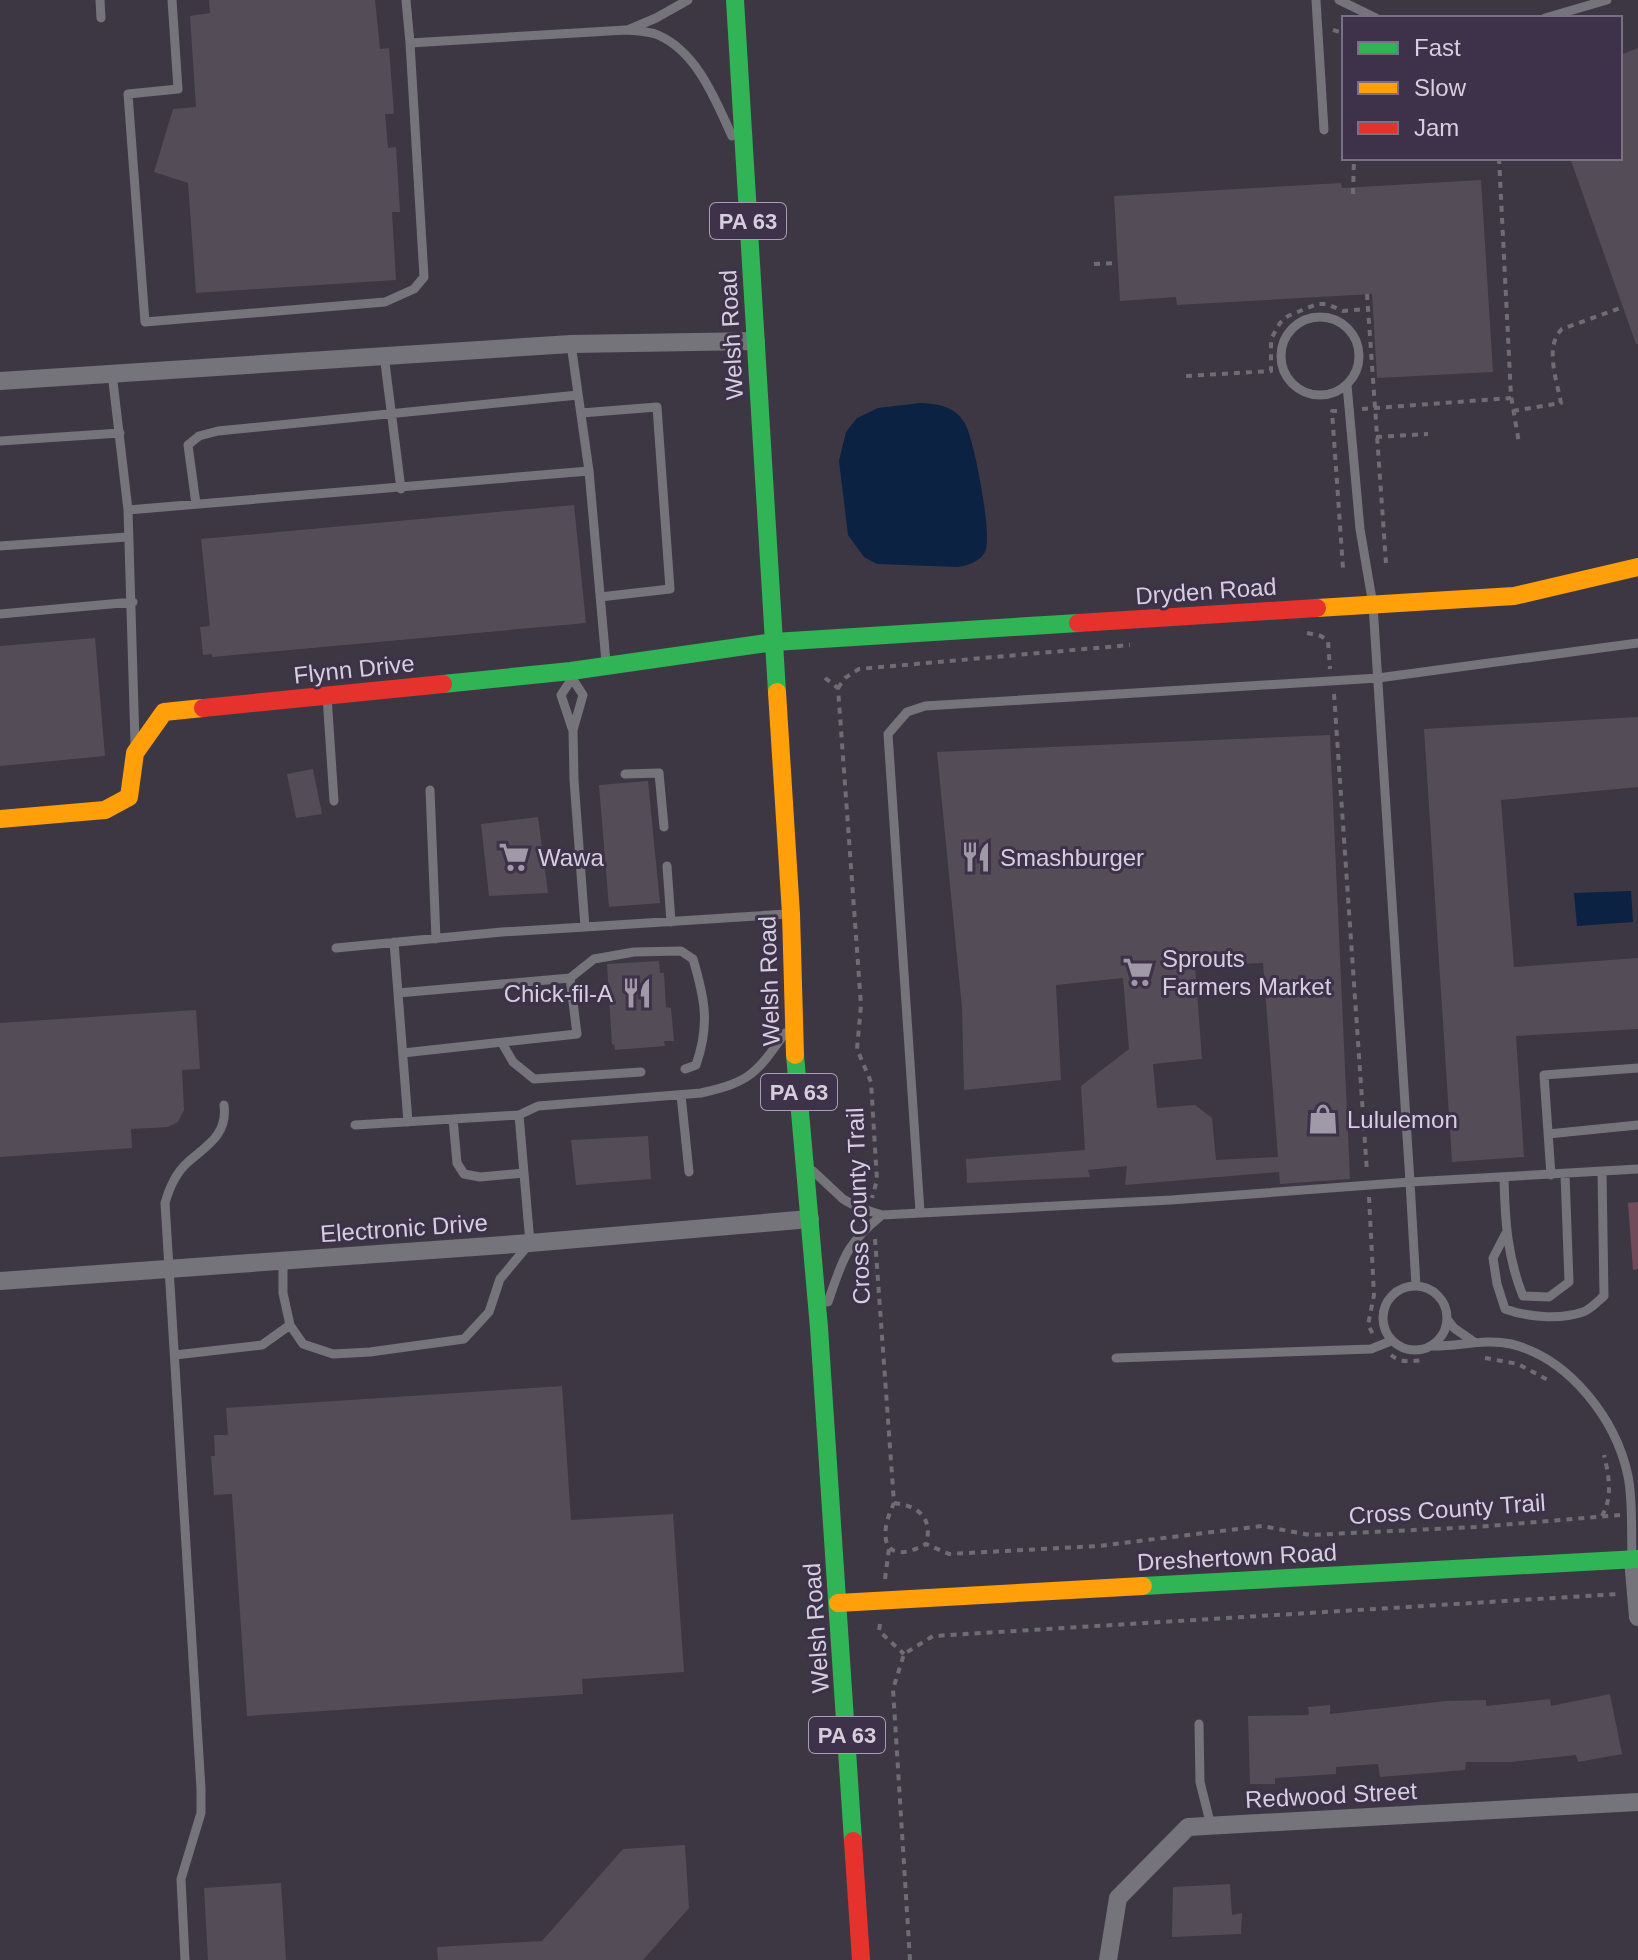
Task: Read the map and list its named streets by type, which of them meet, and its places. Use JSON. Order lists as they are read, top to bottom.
{
  "streets": {
    "main road": [
      "PA 63",
      "Welsh Road",
      "Dryden Road",
      "Flynn Drive",
      "Dreshertown Road"
    ],
    "street": ["Electronic Drive", "Redwood Street"],
    "path": ["Cross County Trail"]
  },
  "crossings": [
    ["Welsh Road", "Dryden Road"],
    ["Welsh Road", "Flynn Drive"],
    ["Welsh Road", "Electronic Drive"],
    ["Welsh Road", "Dreshertown Road"],
    ["Dryden Road", "Flynn Drive"]
  ],
  "places": {
    "supermarket": ["Wawa", "Sprouts Farmers Market"],
    "restaurant": ["Smashburger", "Chick-fil-A"],
    "shop": ["Lululemon"]
  },
  "legend": ["Fast", "Slow", "Jam"]
}
